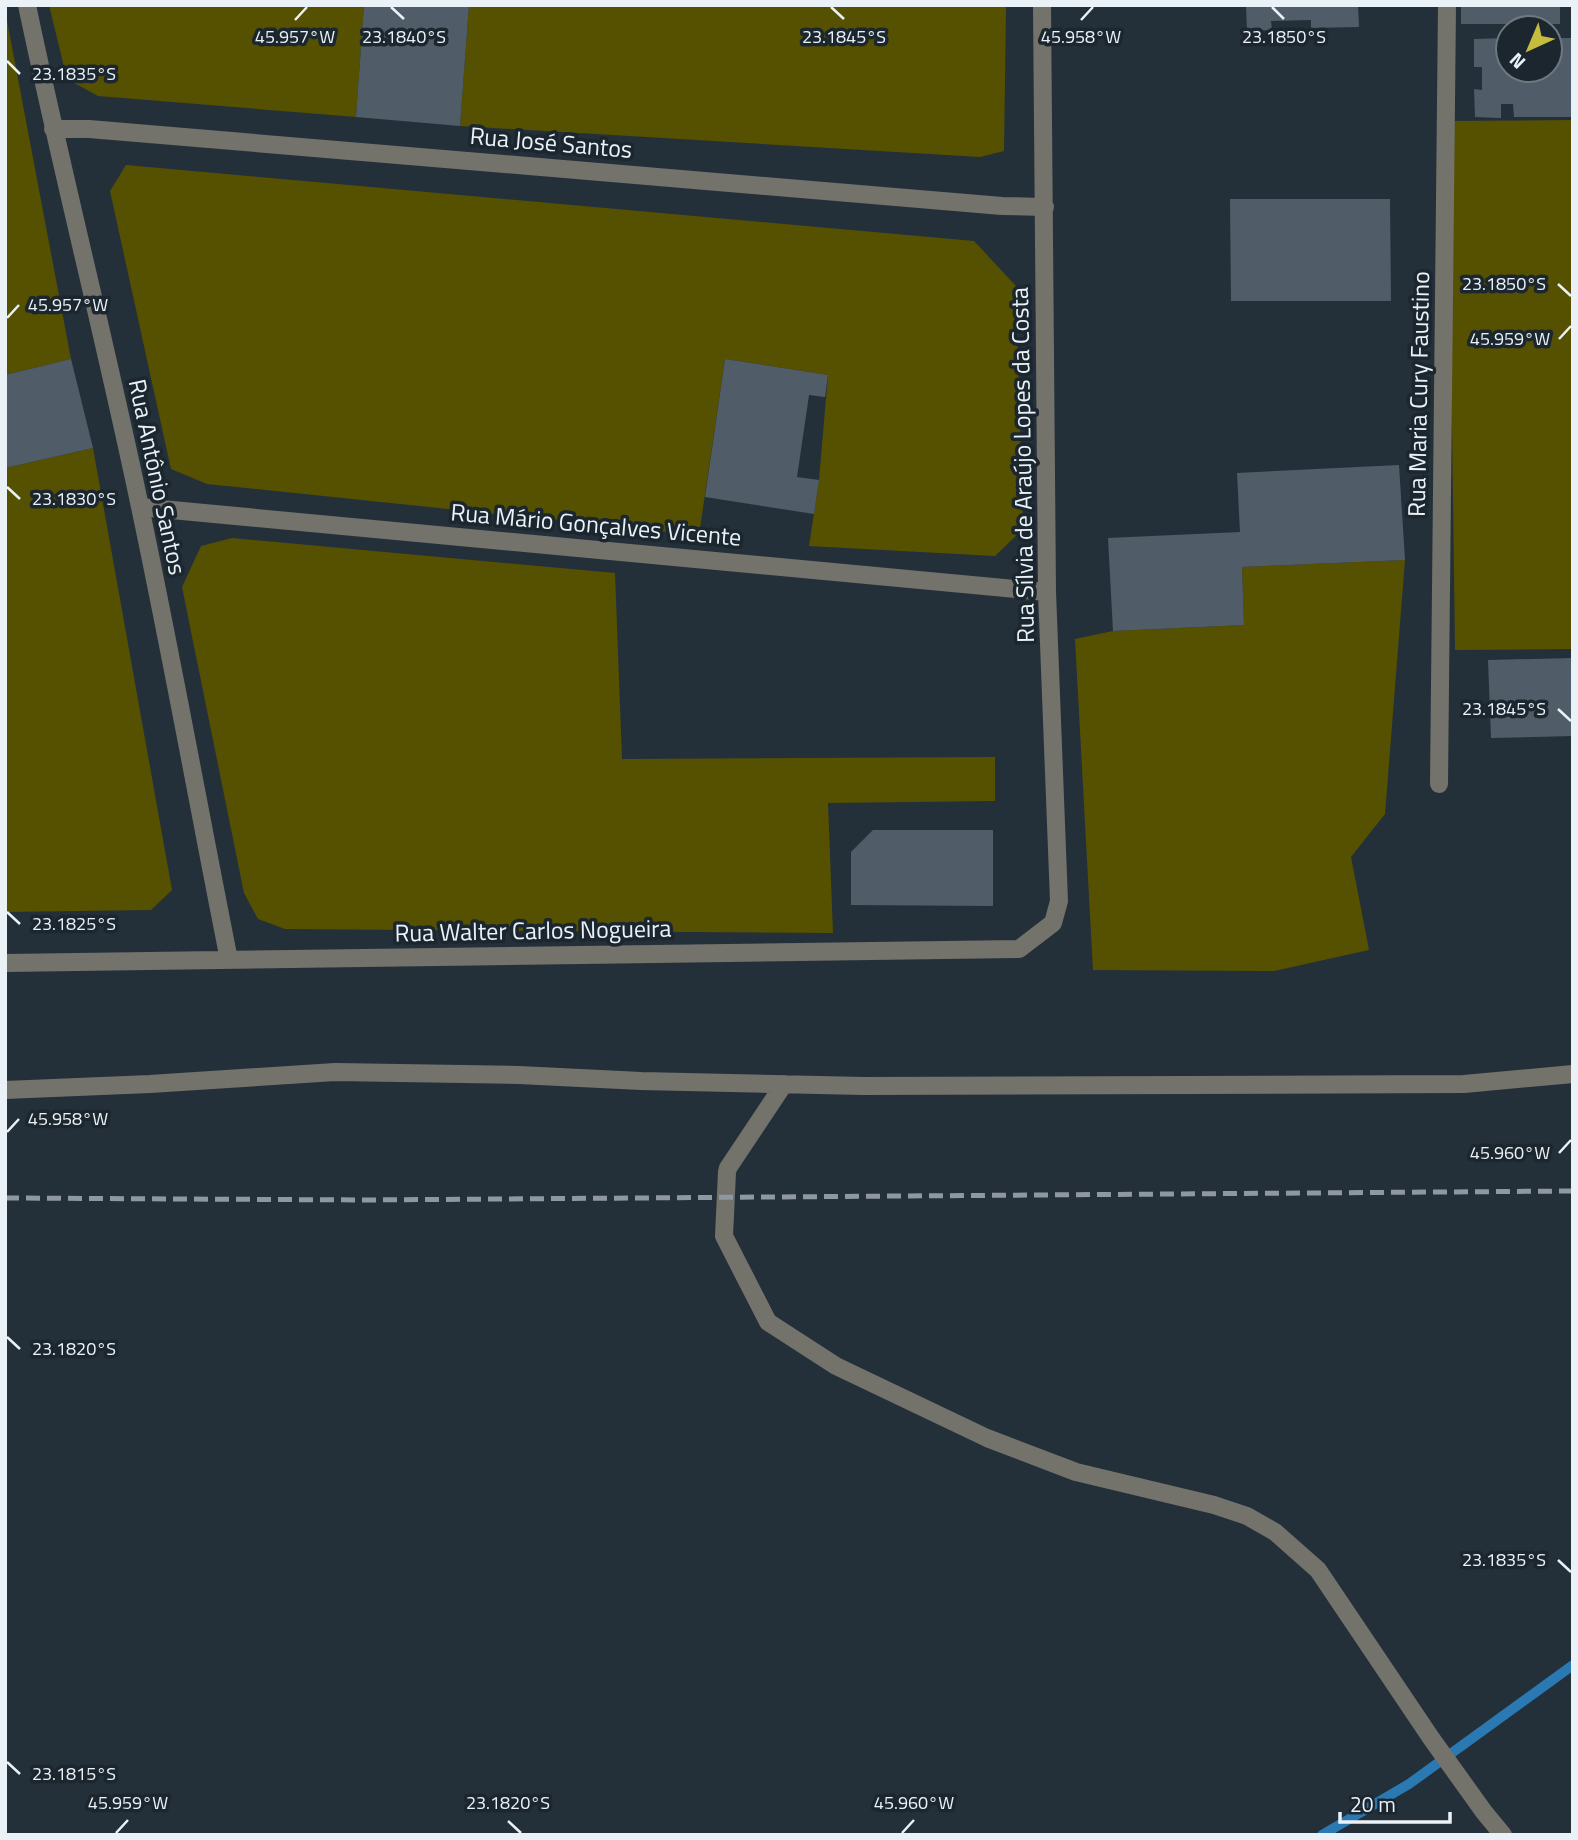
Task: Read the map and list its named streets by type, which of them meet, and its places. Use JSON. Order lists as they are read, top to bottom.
{
  "streets": {
    "street": [
      "Rua José Santos",
      "Rua Maria Cury Faustino",
      "Rua Sílvia de Araújo Lopes da Costa",
      "Rua Antônio Santos",
      "Rua Mário Gonçalves Vicente",
      "Rua Walter Carlos Nogueira"
    ]
  },
  "crossings": [
    ["Rua José Santos", "Rua Sílvia de Araújo Lopes da Costa"],
    ["Rua José Santos", "Rua Antônio Santos"],
    ["Rua Sílvia de Araújo Lopes da Costa", "Rua Mário Gonçalves Vicente"],
    ["Rua Sílvia de Araújo Lopes da Costa", "Rua Walter Carlos Nogueira"],
    ["Rua Antônio Santos", "Rua Mário Gonçalves Vicente"],
    ["Rua Antônio Santos", "Rua Walter Carlos Nogueira"]
  ],
  "scale_bar": "20 m",
  "north": "bottom left",
  "coordinates": [
    "23.1840°S",
    "23.1845°S",
    "23.1850°S",
    "45.957°W",
    "45.958°W",
    "23.1835°S",
    "45.959°W",
    "23.1830°S",
    "23.1825°S",
    "45.960°W",
    "23.1820°S",
    "23.1815°S"
  ]
}
